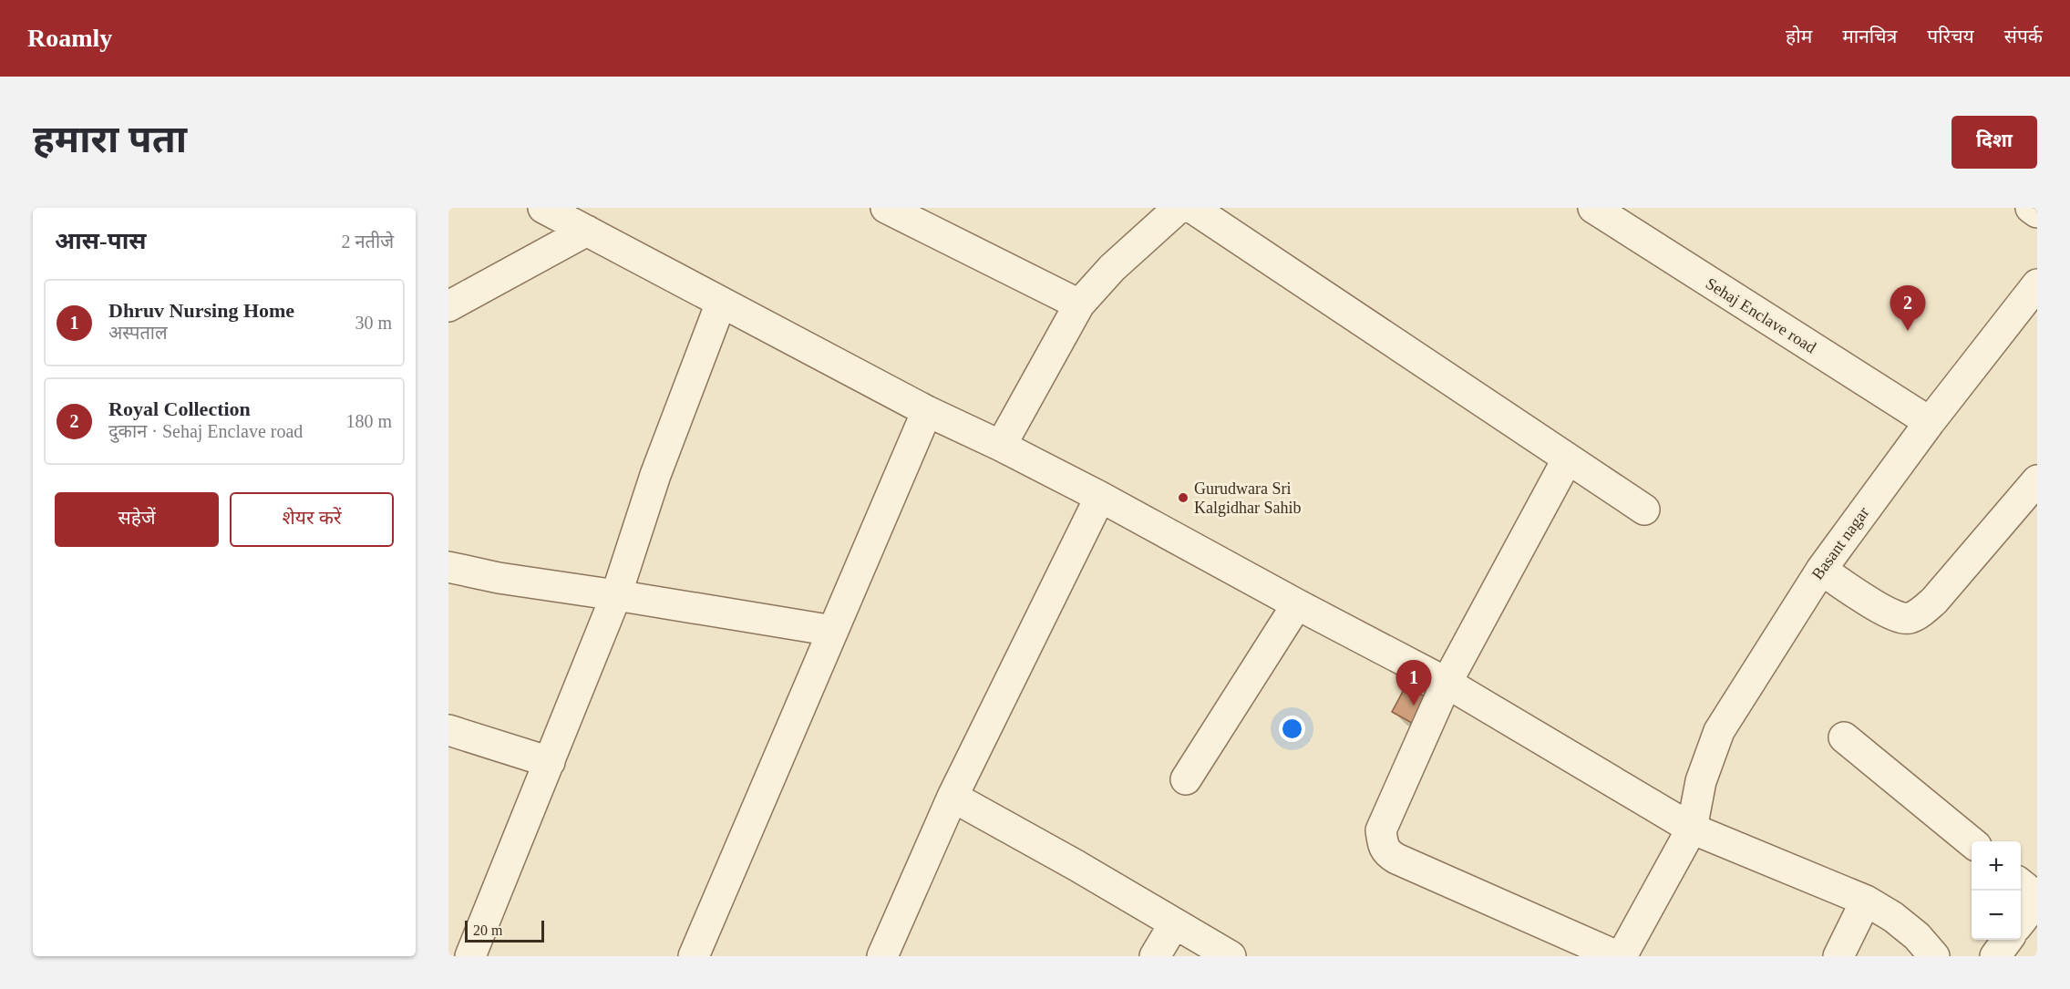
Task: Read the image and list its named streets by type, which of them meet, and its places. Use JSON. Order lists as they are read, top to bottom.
{
  "streets": {
    "street": ["Sehaj Enclave road", "Basant nagar"]
  },
  "crossings": [
    ["Sehaj Enclave road", "Basant nagar"]
  ],
  "places": ["Gurudwara Sri Kalgidhar Sahib"],
  "scale_bar": "20 m",
  "page": {
    "header": "Roamly",
    "nav": [
      "होम",
      "मानचित्र",
      "परिचय",
      "संपर्क"
    ],
    "buttons": [
      "दिशा",
      ["सहेजें", "शेयर करें"]
    ],
    "title": "हमारा पता",
    "heading": ["आस-पास", "2 नतीजे"],
    "list": [
      {
        "mark": "1",
        "name": "Dhruv Nursing Home",
        "note": "अस्पताल",
        "value": "30 m"
      },
      {
        "mark": "2",
        "name": "Royal Collection",
        "note": "दुकान · Sehaj Enclave road",
        "value": "180 m"
      }
    ],
    "pins": ["2", "1"],
    "map_buttons": ["+", "−"],
    "scale": "20 m"
  }
}
